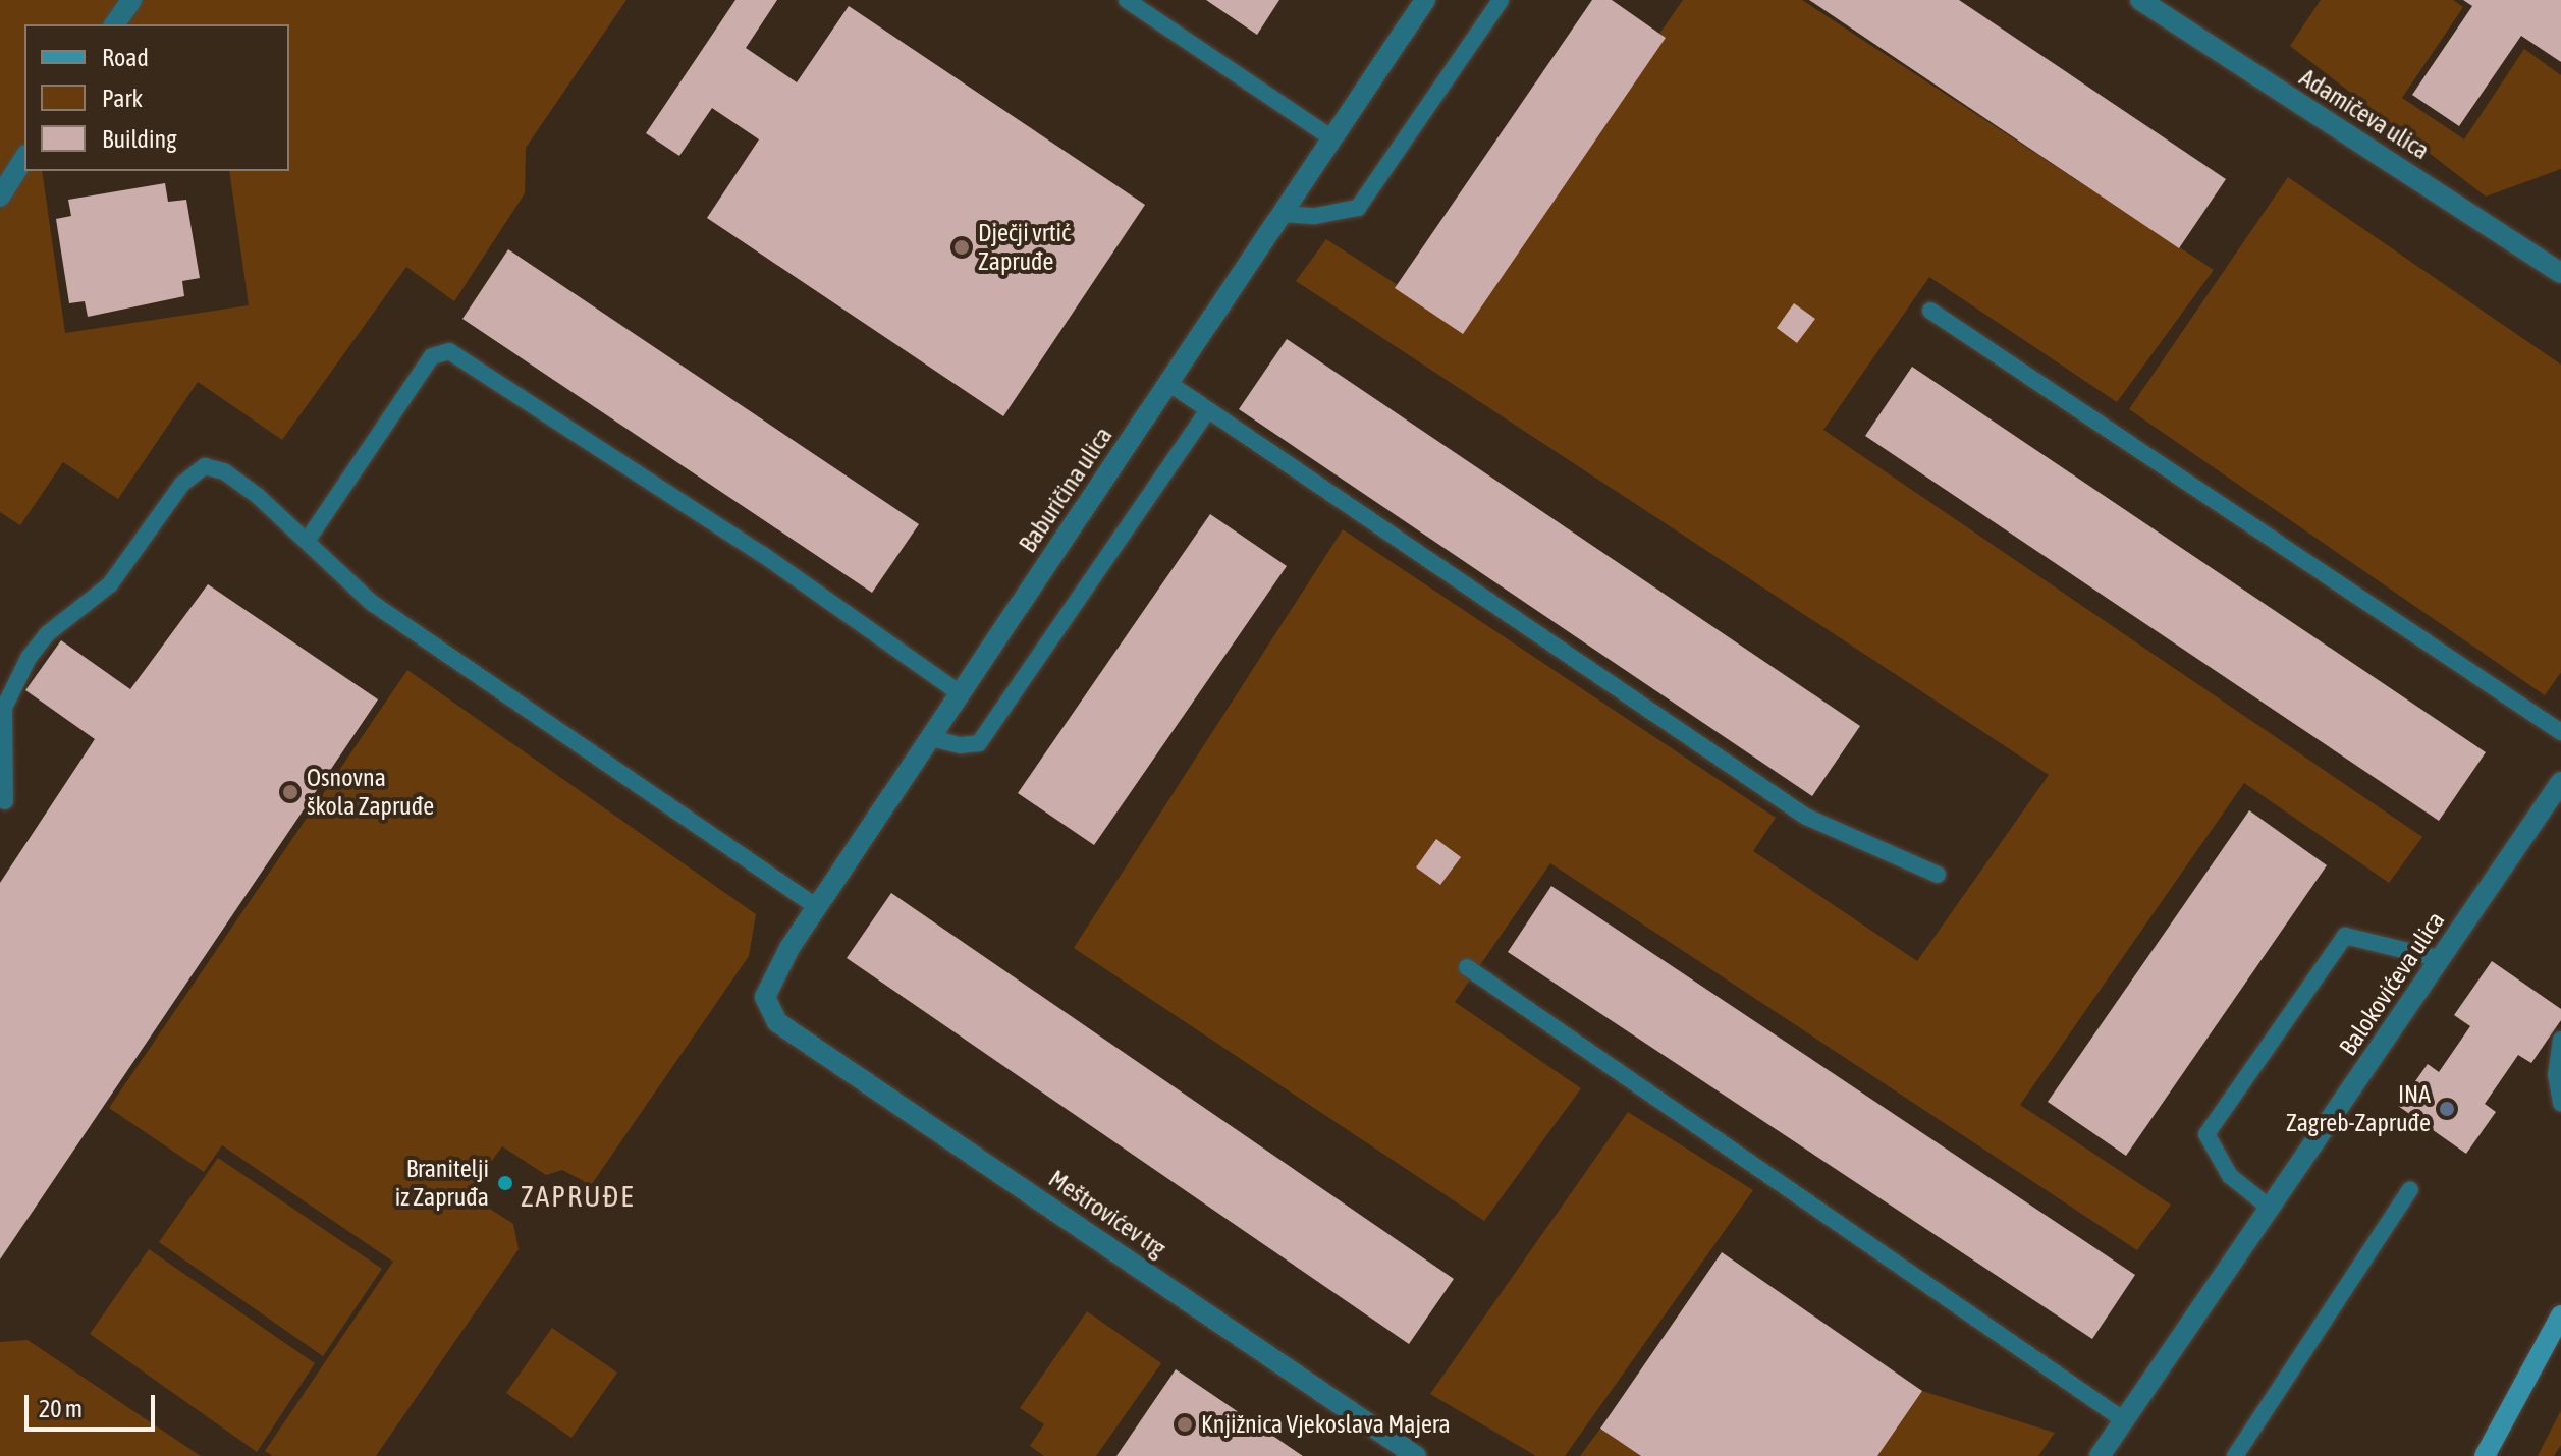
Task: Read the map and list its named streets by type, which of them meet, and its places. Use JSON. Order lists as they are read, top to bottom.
{
  "streets": {
    "street": [
      "Adamičeva ulica",
      "Baburičina ulica",
      "Balokovićeva ulica",
      "Meštrovićev trg"
    ]
  },
  "crossings": [
    ["Baburičina ulica", "Meštrovićev trg"]
  ],
  "districts": ["ZAPRUĐE"],
  "places": [
    "Dječji vrtić Zapruđe",
    "Osnovna škola Zapruđe",
    "INA Zagreb-Zapruđe",
    "Branitelji iz Zapruđa",
    "Knjižnica Vjekoslava Majera"
  ],
  "legend": ["Road", "Park", "Building"],
  "scale_bar": "20 m"
}
